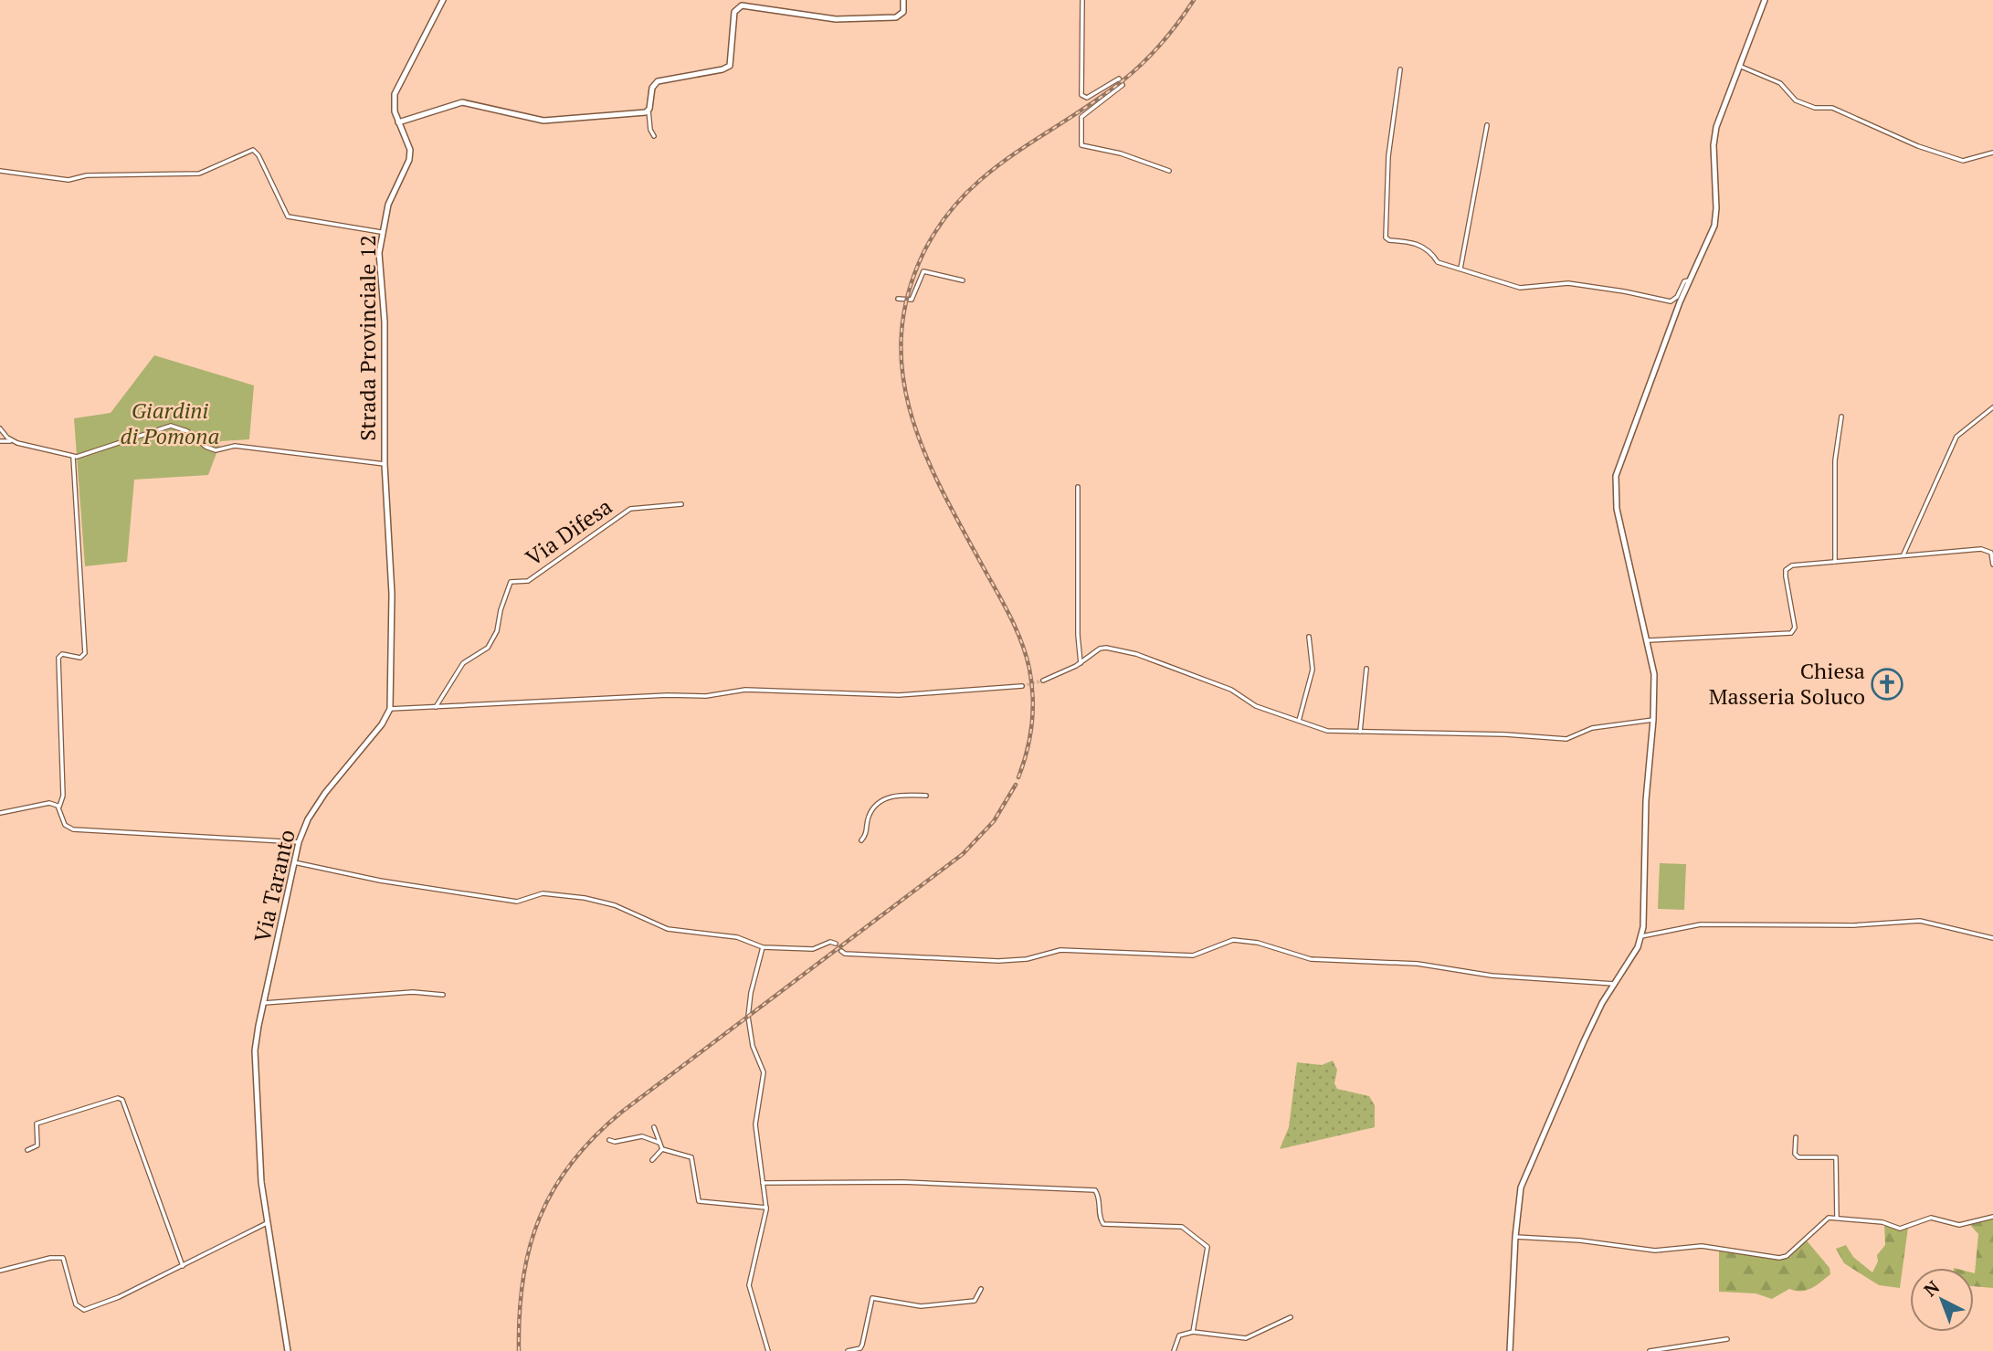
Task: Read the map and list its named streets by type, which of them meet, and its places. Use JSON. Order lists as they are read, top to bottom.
{
  "streets": {
    "street": ["Strada Provinciale 12", "Via Difesa", "Via Taranto"]
  },
  "crossings": [
    ["Strada Provinciale 12", "Via Taranto"]
  ],
  "parks": ["Giardini di Pomona"],
  "places": {
    "church": ["Chiesa Masseria Soluco"]
  },
  "north": "top left"
}
